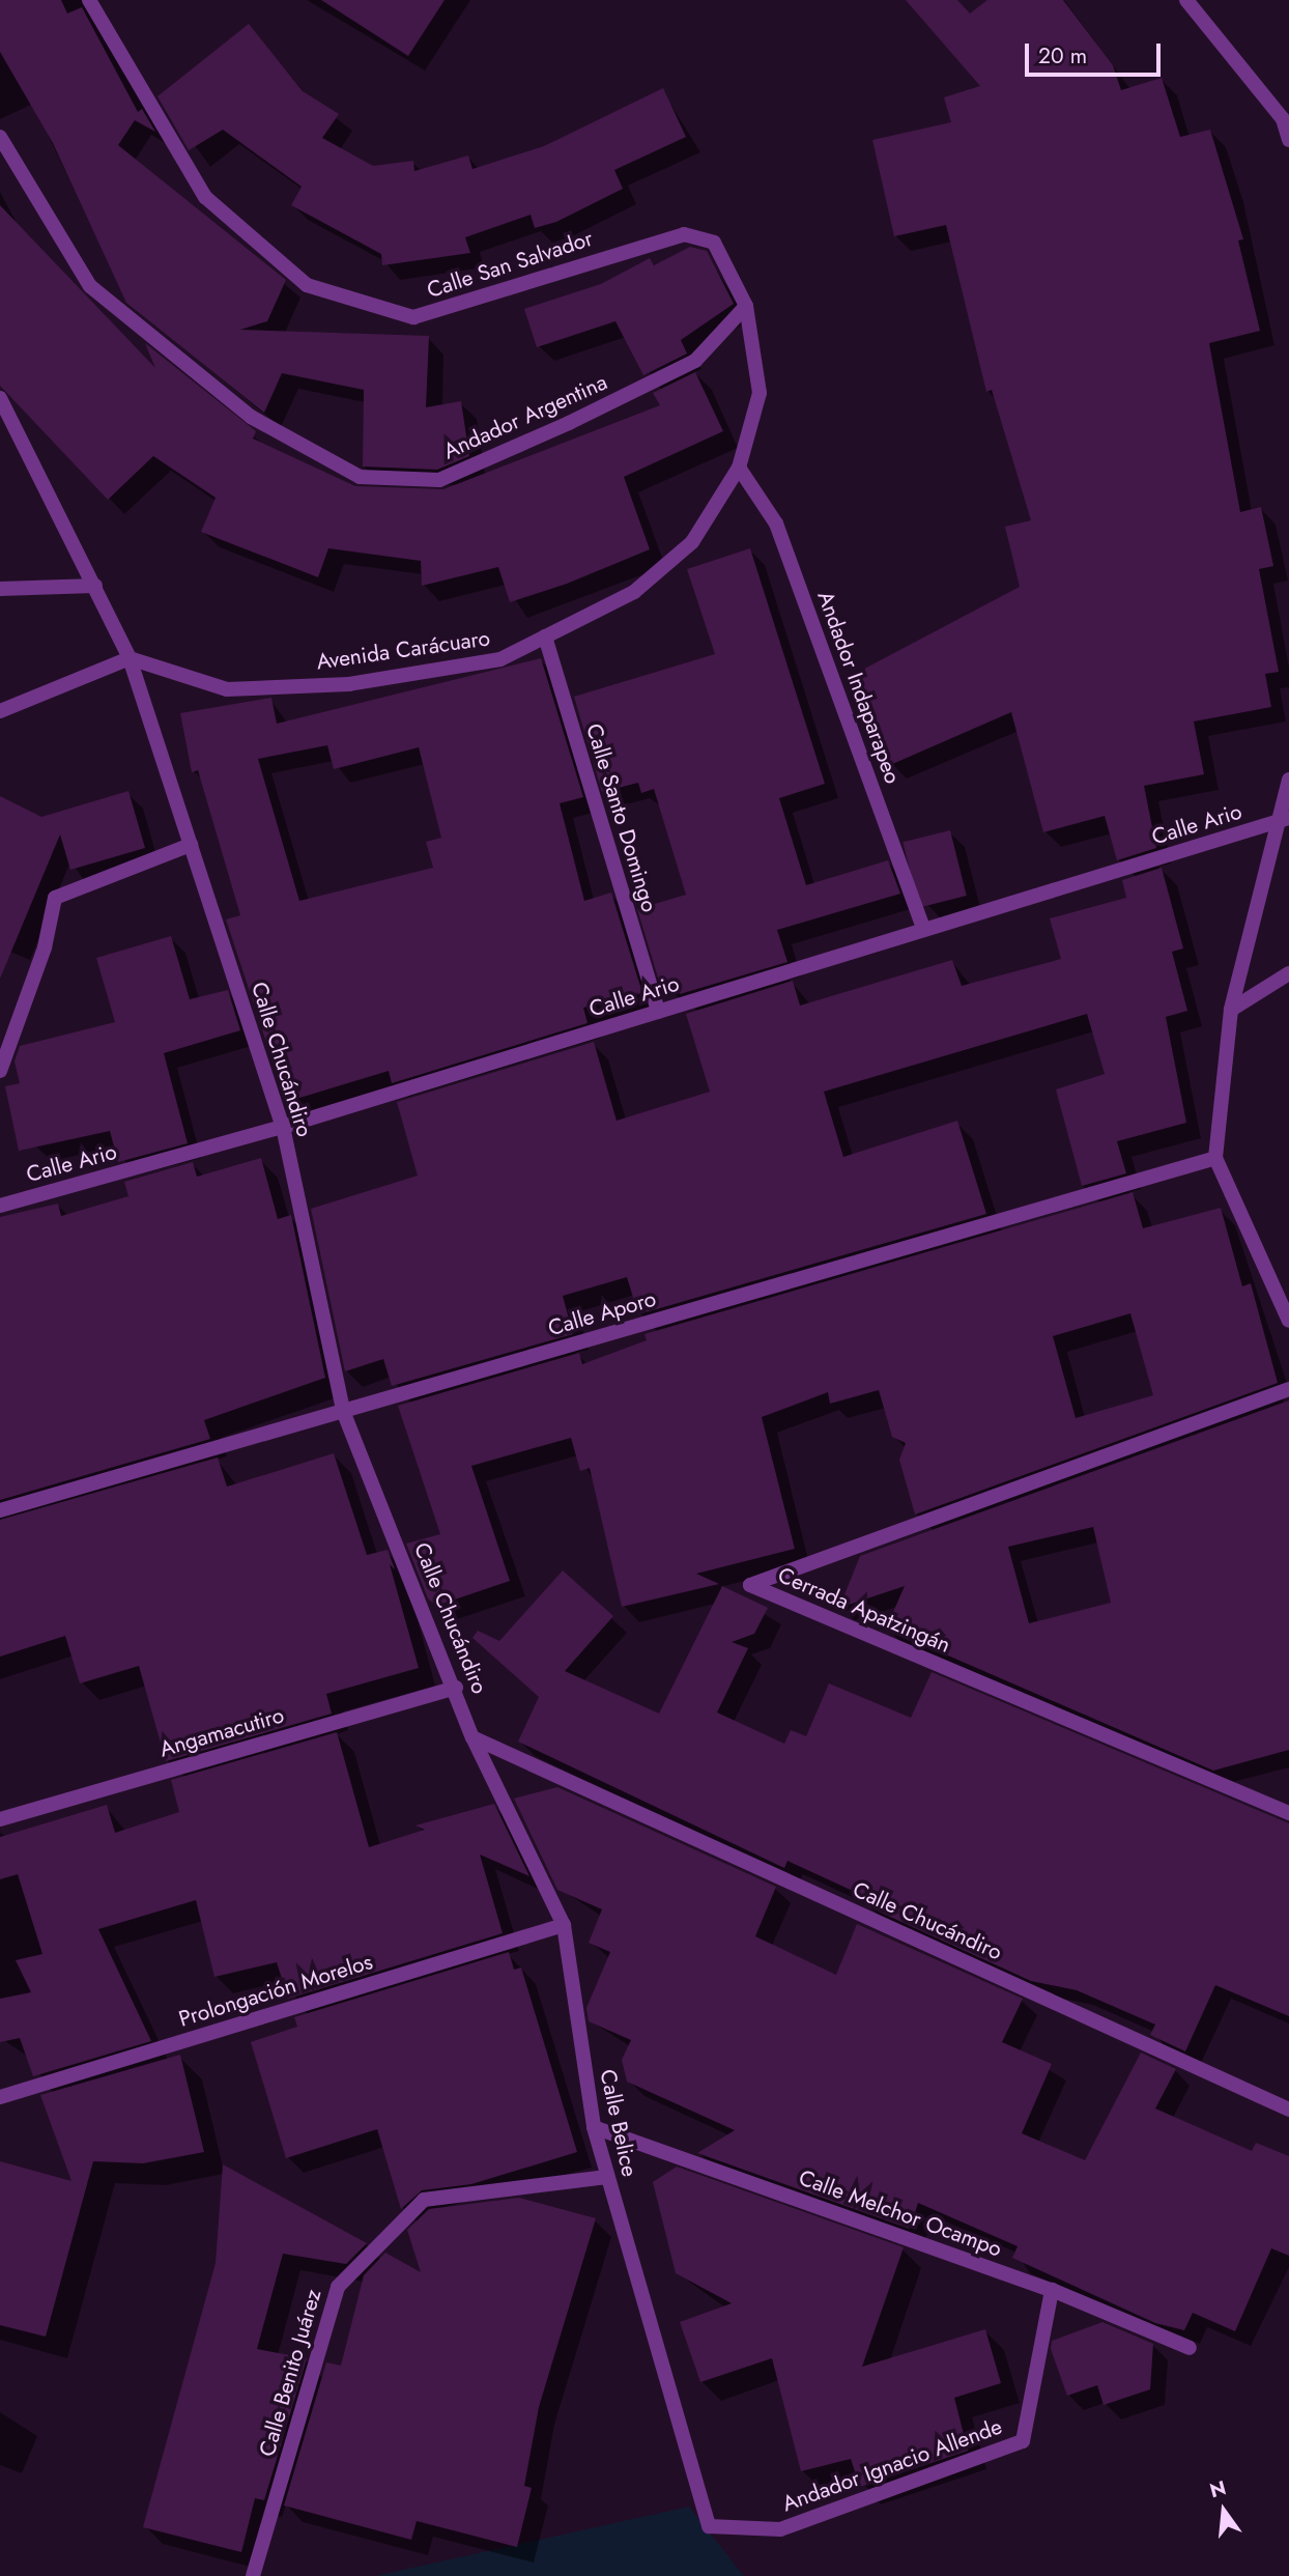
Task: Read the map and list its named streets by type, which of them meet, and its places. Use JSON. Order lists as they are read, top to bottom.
{
  "streets": {
    "street": [
      "Calle San Salvador",
      "Andador Argentina",
      "Avenida Carácuaro",
      "Andador Indaparapeo",
      "Calle Santo Domingo",
      "Calle Ario",
      "Calle Chucándiro",
      "Calle Aporo",
      "Cerrada Apatzingán",
      "Angamacutiro",
      "Prolongación Morelos",
      "Calle Belice",
      "Calle Melchor Ocampo",
      "Calle Benito Juárez",
      "Andador Ignacio Allende"
    ]
  },
  "crossings": [
    ["Calle San Salvador", "Andador Argentina"],
    ["Calle San Salvador", "Avenida Carácuaro"],
    ["Andador Argentina", "Avenida Carácuaro"],
    ["Avenida Carácuaro", "Andador Indaparapeo"],
    ["Avenida Carácuaro", "Calle Santo Domingo"],
    ["Avenida Carácuaro", "Calle Chucándiro"],
    ["Andador Indaparapeo", "Calle Ario"],
    ["Calle Santo Domingo", "Calle Ario"],
    ["Calle Ario", "Calle Chucándiro"],
    ["Calle Chucándiro", "Calle Aporo"],
    ["Calle Chucándiro", "Angamacutiro"],
    ["Calle Chucándiro", "Calle Belice"],
    ["Prolongación Morelos", "Calle Belice"],
    ["Calle Belice", "Calle Melchor Ocampo"],
    ["Calle Belice", "Calle Benito Juárez"],
    ["Calle Belice", "Andador Ignacio Allende"],
    ["Calle Melchor Ocampo", "Andador Ignacio Allende"]
  ],
  "scale_bar": "20 m",
  "north": "top"
}
